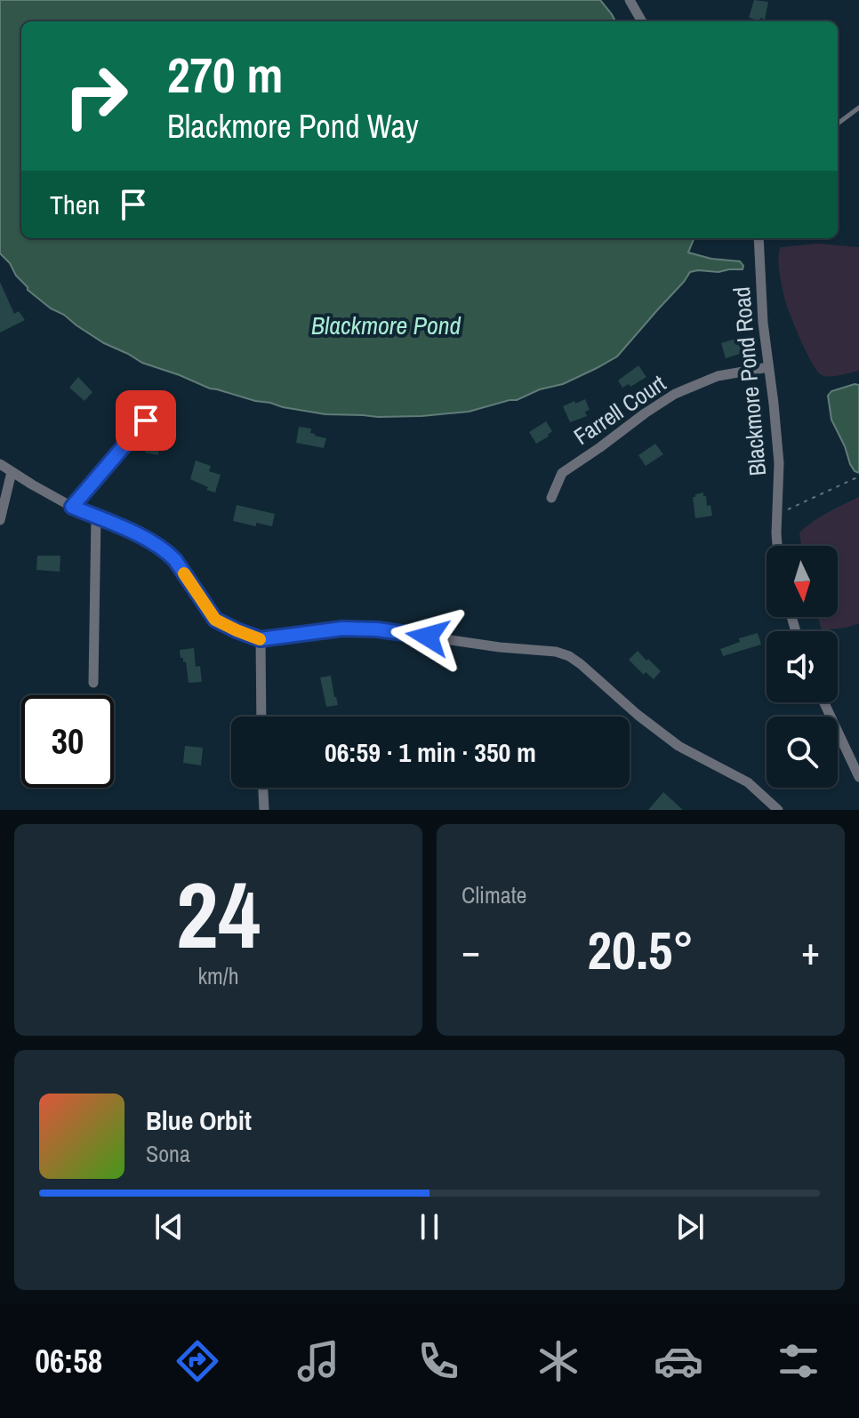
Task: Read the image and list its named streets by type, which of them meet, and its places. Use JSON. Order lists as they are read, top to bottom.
{
  "streets": {
    "street": ["Blackmore Pond Road", "Farrell Court"]
  },
  "crossings": [
    ["Blackmore Pond Road", "Farrell Court"]
  ],
  "water": ["Blackmore Pond"],
  "north": "bottom",
  "page": {
    "turn": ["270 m", "Blackmore Pond Way"],
    "then": "Then",
    "limit": "30",
    "trip": "06:59 · 1 min · 350 m",
    "tile": [
      ["24", "km/h"],
      "Climate"
    ],
    "heat": ["−", "20.5°", "+"],
    "song": ["Blue Orbit", "Sona"],
    "tabs": "06:58"
  }
}
